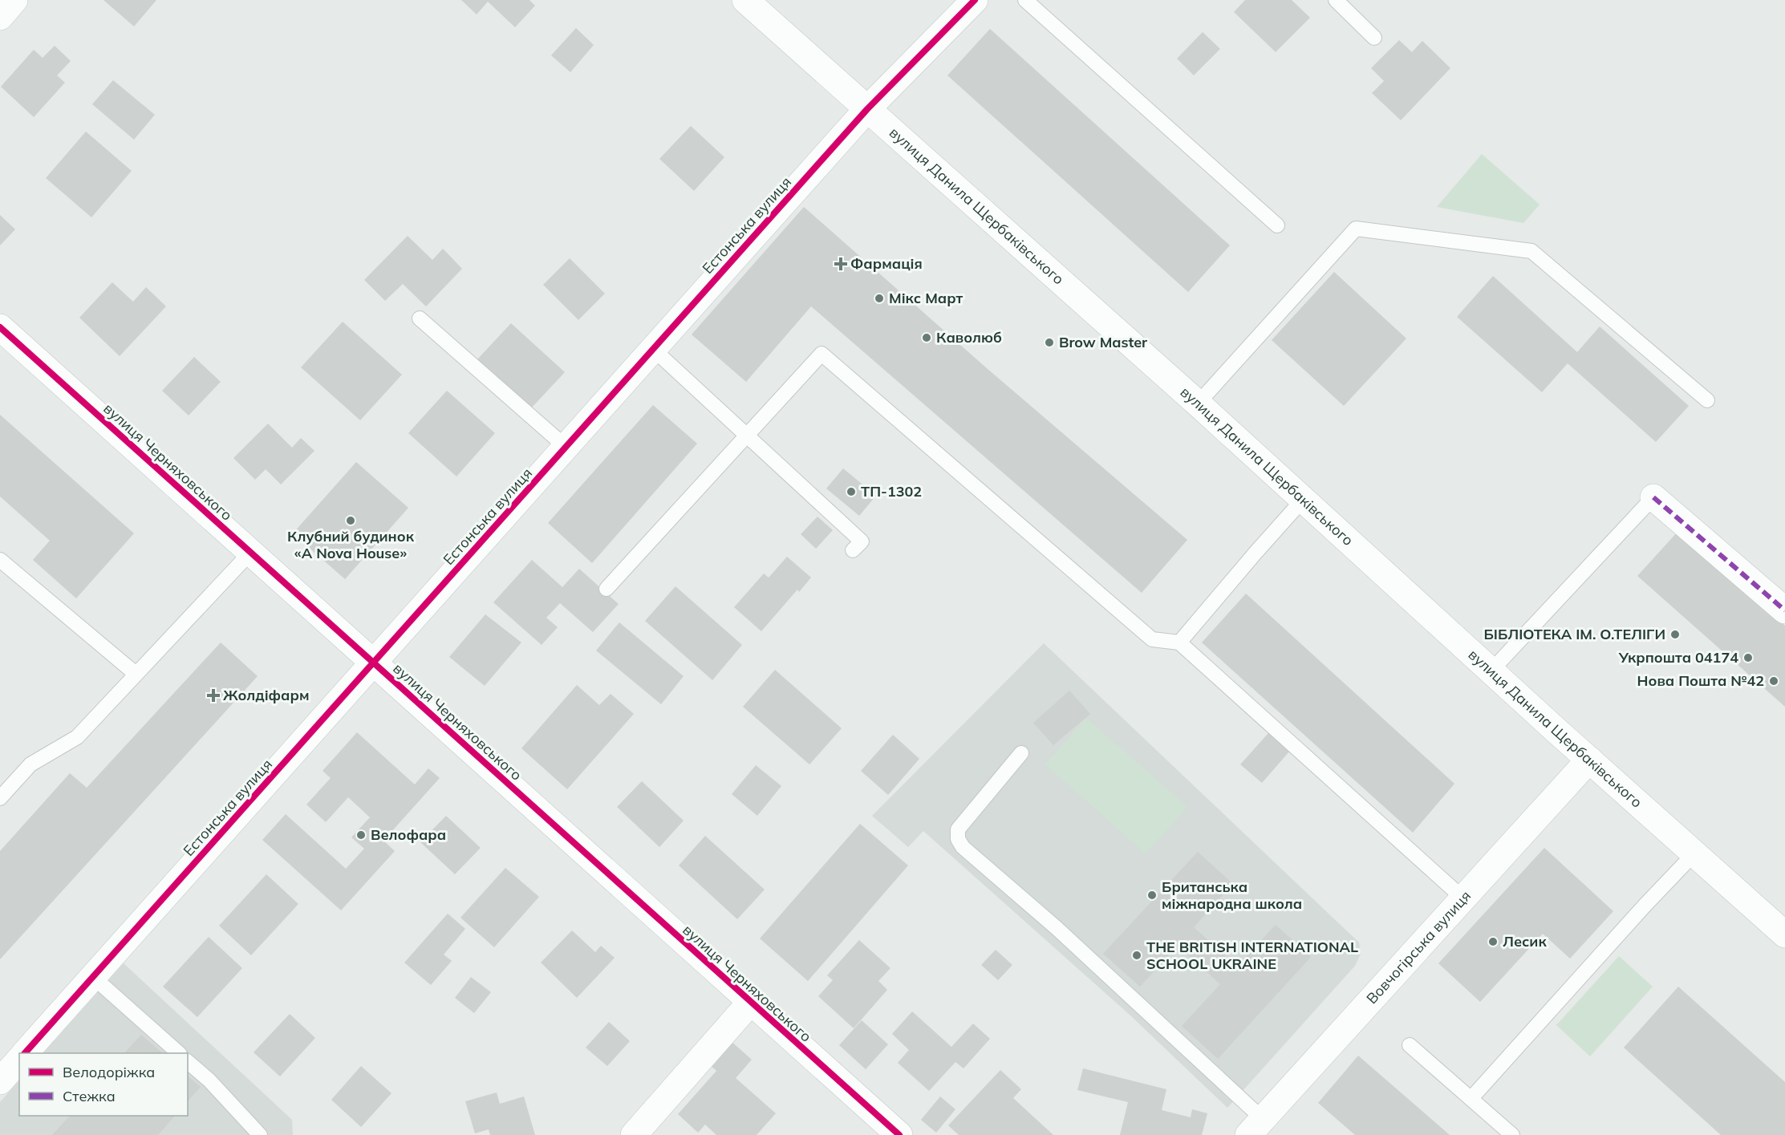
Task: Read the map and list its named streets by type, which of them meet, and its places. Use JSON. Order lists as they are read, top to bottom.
{
  "streets": {
    "street": [
      "вулиця Данила Щербаківського",
      "Естонська вулиця",
      "вулиця Черняховського",
      "Вовчогірська вулиця"
    ]
  },
  "crossings": [
    ["вулиця Данила Щербаківського", "Естонська вулиця"],
    ["вулиця Данила Щербаківського", "Вовчогірська вулиця"],
    ["Естонська вулиця", "вулиця Черняховського"]
  ],
  "places": {
    "health": ["Фармація", "Жолдіфарм"],
    "other": [
      "Мікс Март",
      "Каволюб",
      "Brow Master",
      "ТП-1302",
      "Клубний будинок «A Nova House»",
      "БІБЛІОТЕКА ІМ. О.ТЕЛІГИ",
      "Укрпошта 04174",
      "Нова Пошта №42",
      "Велофара",
      "Британська міжнародна школа",
      "Лесик",
      "THE BRITISH INTERNATIONAL SCHOOL UKRAINE"
    ]
  },
  "legend": ["Велодоріжка", "Стежка"]
}
